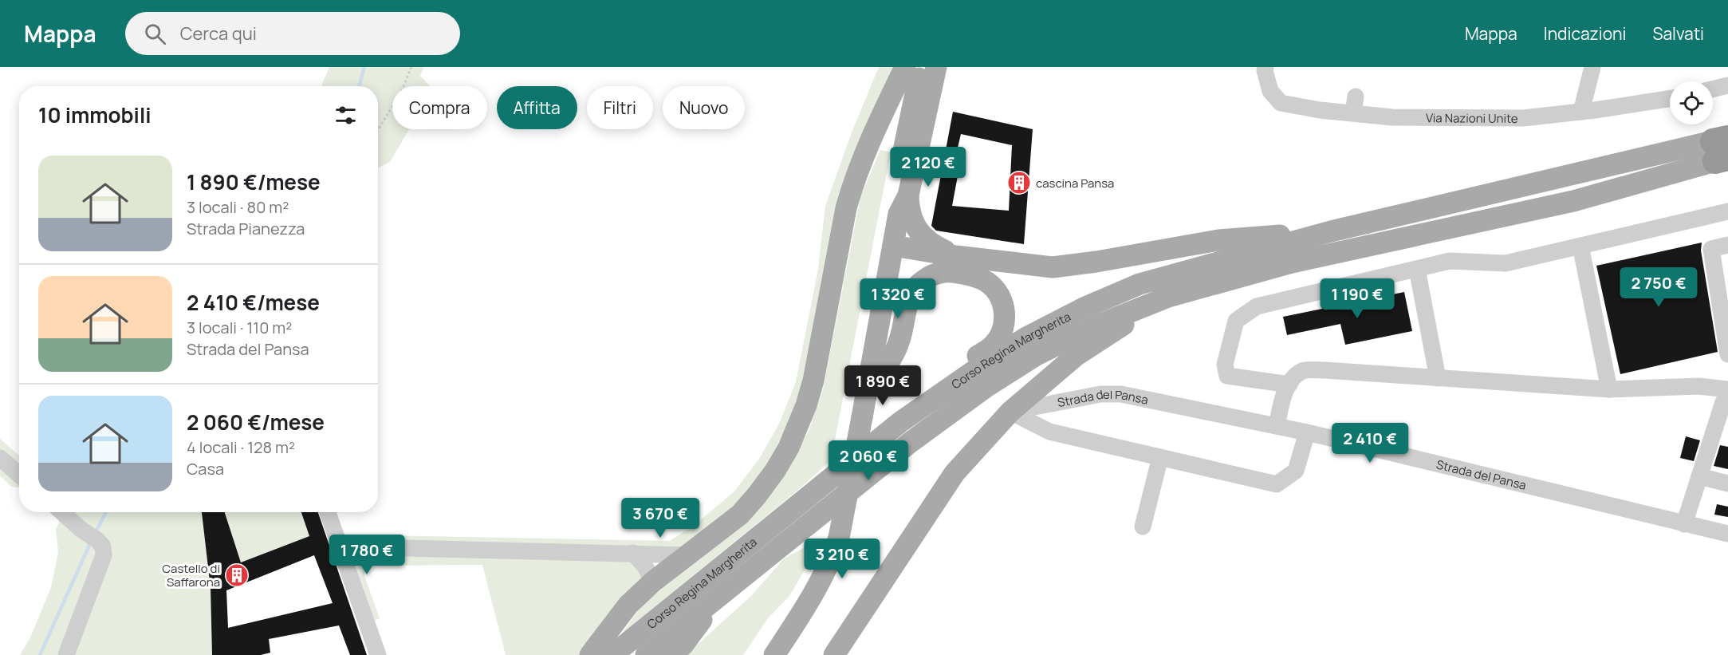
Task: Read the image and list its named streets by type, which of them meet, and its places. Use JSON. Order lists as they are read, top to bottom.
{
  "streets": {
    "main road": ["Corso Regina Margherita"],
    "street": ["Via Nazioni Unite", "Strada del Pansa"]
  },
  "places": {
    "building": ["cascina Pansa", "Castello di Saffarona"]
  },
  "page": {
    "header": "Mappa",
    "search": "Cerca qui",
    "nav": ["Mappa", "Indicazioni", "Salvati"],
    "chip": [
      "Compra",
      "Affitta",
      "Filtri",
      "Nuovo"
    ],
    "heading": "10 immobili",
    "list": [
      {
        "name": "1 890 €/mese",
        "note": "3 locali · 80 m² · Strada Pianezza"
      },
      {
        "name": "2 410 €/mese",
        "note": "3 locali · 110 m² · Strada del Pansa"
      },
      {
        "name": "2 060 €/mese",
        "note": "4 locali · 128 m² · Casa"
      }
    ],
    "price": [
      "2 120 €",
      "2 750 €",
      "1 320 €",
      "1 190 €",
      "1 890 €",
      "2 410 €",
      "2 060 €",
      "3 670 €",
      "1 780 €",
      "3 210 €"
    ]
  }
}
